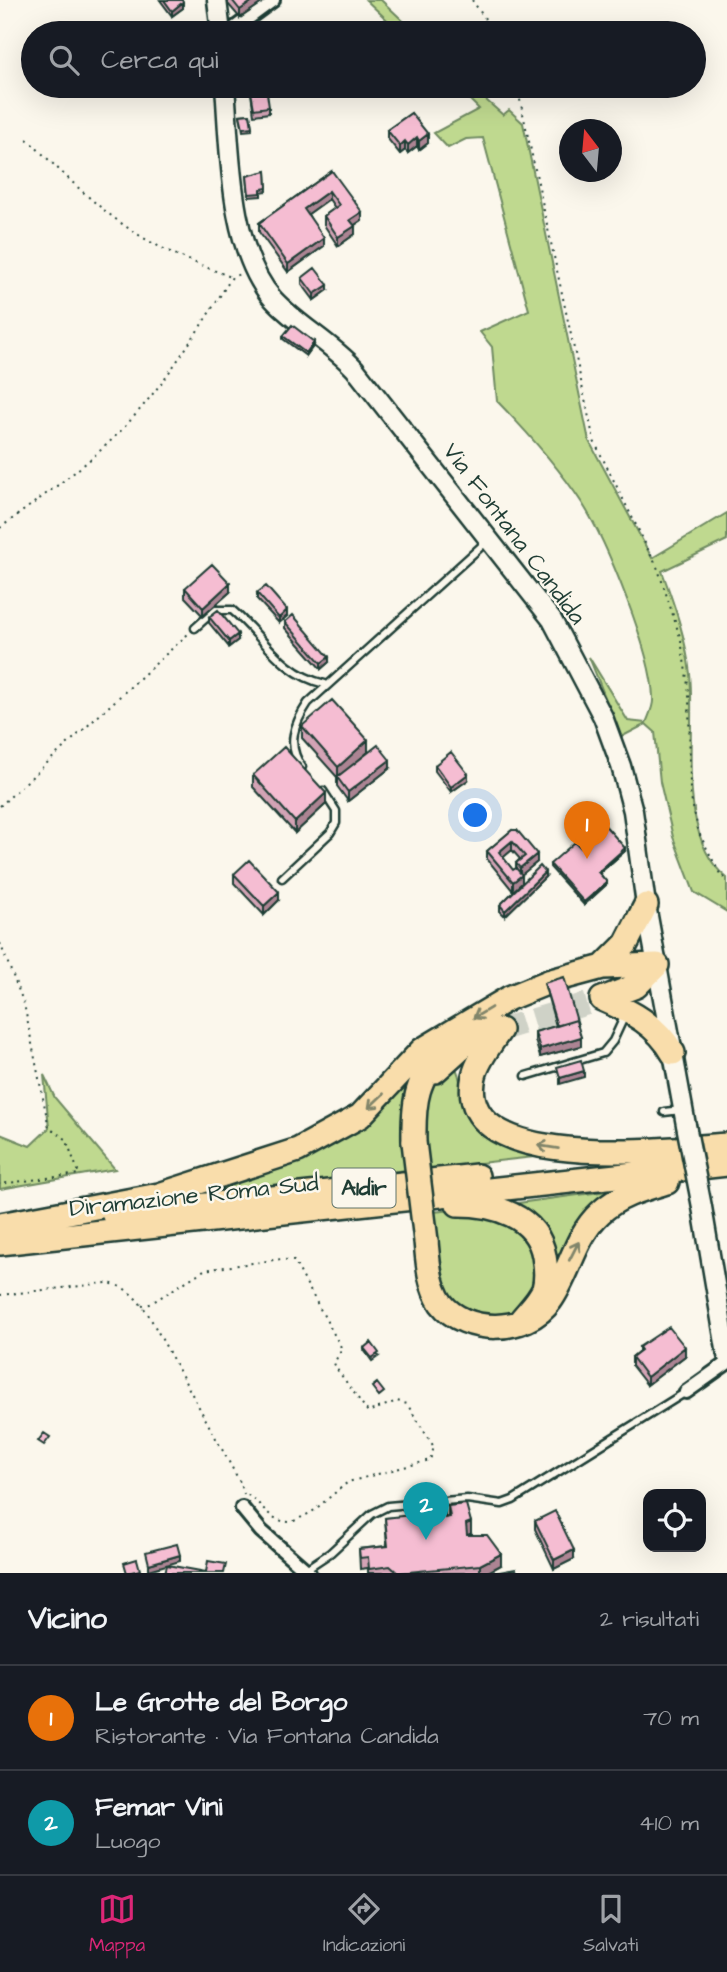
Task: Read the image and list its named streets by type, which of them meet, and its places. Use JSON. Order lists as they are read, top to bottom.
{
  "streets": {
    "highway": ["A1dir", "Diramazione Roma Sud"],
    "main road": ["Via Fontana Candida"]
  },
  "north": "top",
  "page": {
    "search": "Cerca qui",
    "pins": ["1", "2"],
    "heading": ["Vicino", "2 risultati"],
    "list": [
      {
        "mark": "1",
        "name": "Le Grotte del Borgo",
        "note": "Ristorante · Via Fontana Candida",
        "value": "70 m"
      },
      {
        "mark": "2",
        "name": "Femar Vini",
        "note": "Luogo",
        "value": "410 m"
      }
    ],
    "nav": ["Mappa", "Indicazioni", "Salvati"]
  }
}
